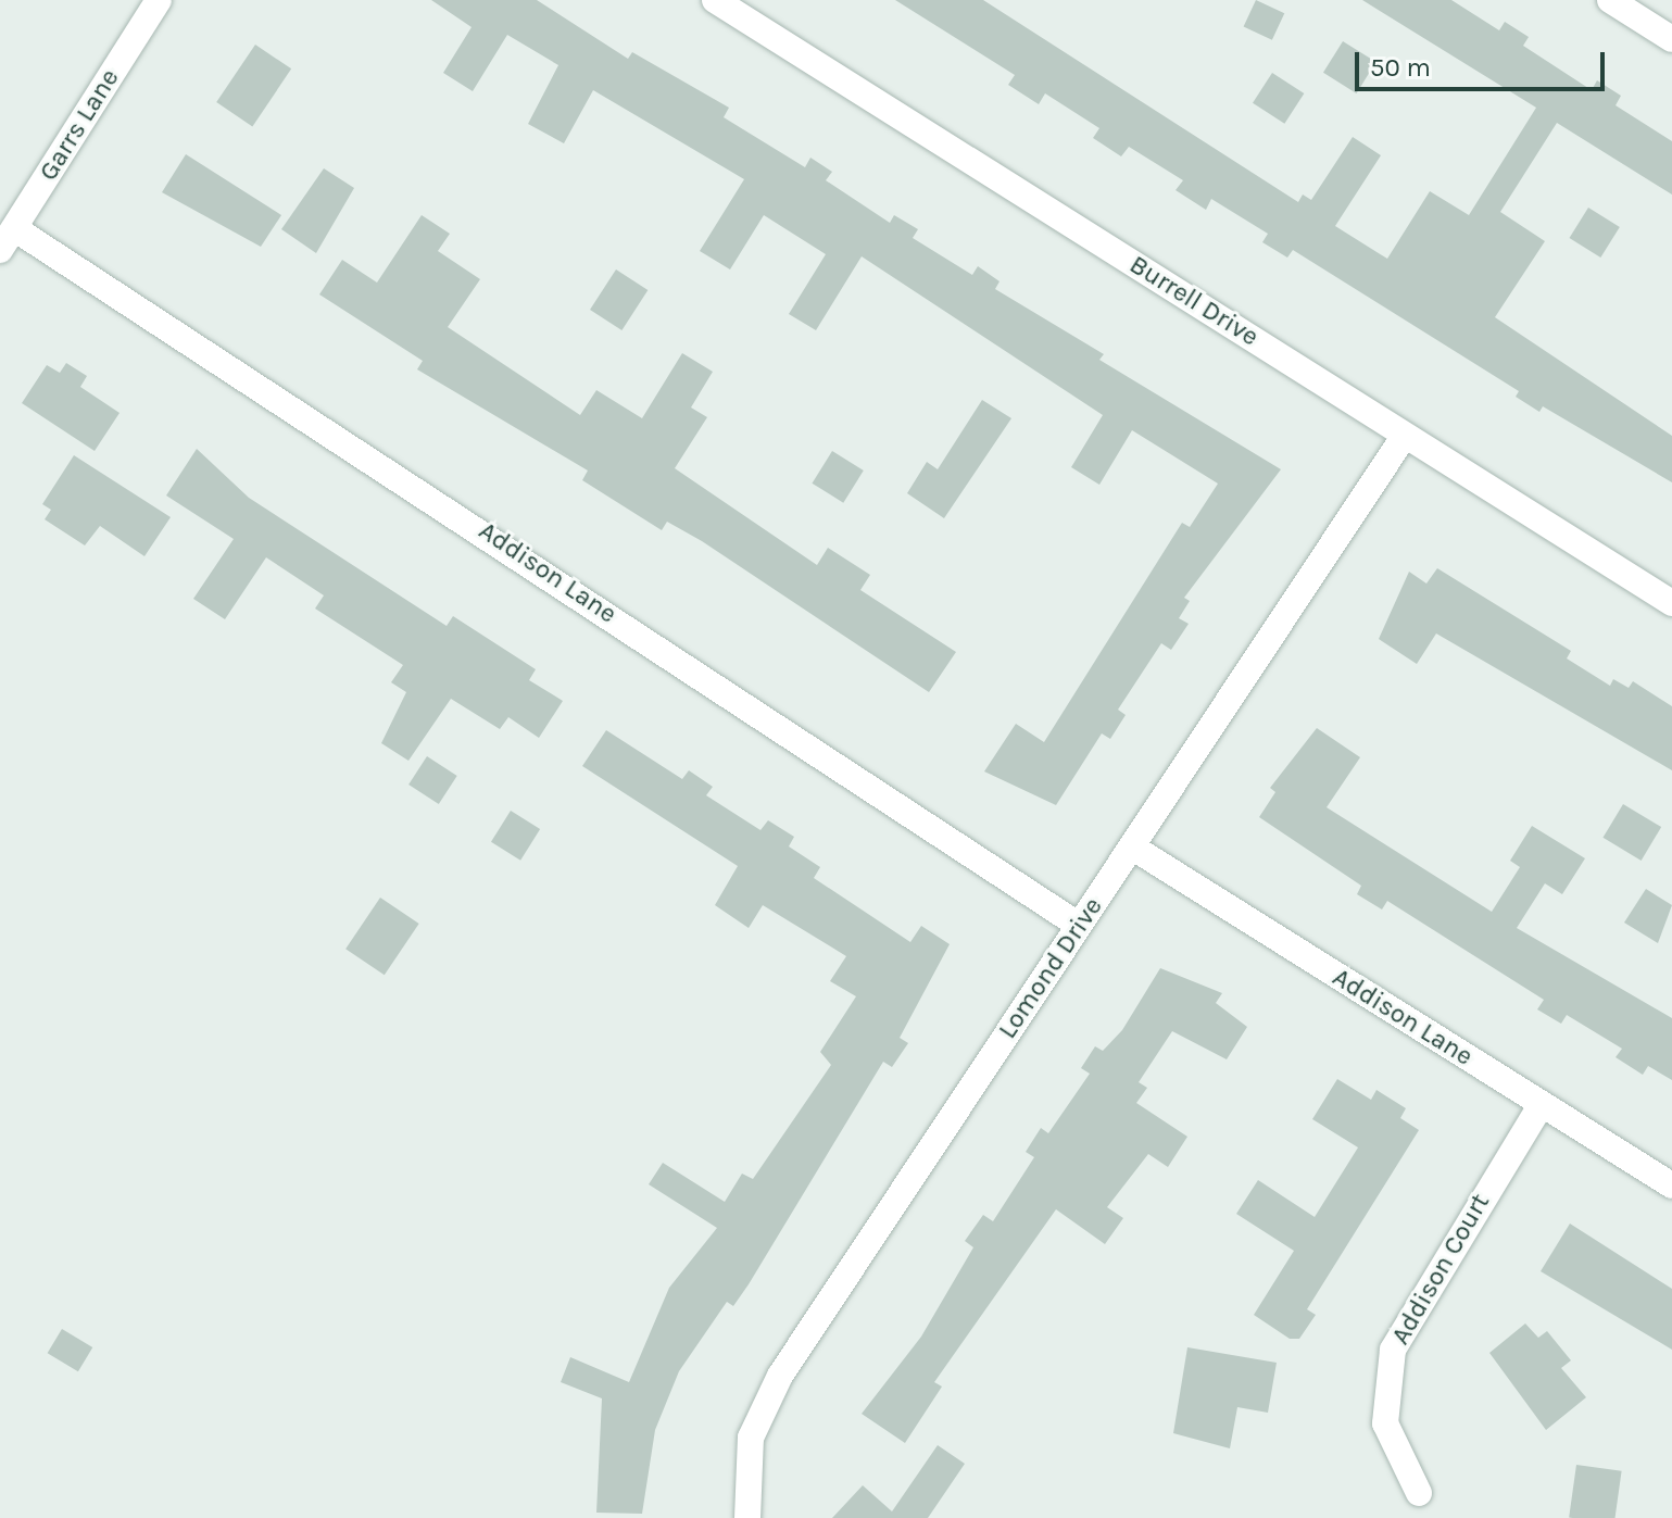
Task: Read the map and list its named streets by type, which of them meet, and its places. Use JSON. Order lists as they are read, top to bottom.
{
  "streets": {
    "street": [
      "Garrs Lane",
      "Burrell Drive",
      "Addison Lane",
      "Lomond Drive",
      "Addison Court"
    ]
  },
  "crossings": [
    ["Garrs Lane", "Addison Lane"],
    ["Burrell Drive", "Lomond Drive"],
    ["Addison Lane", "Lomond Drive"],
    ["Addison Lane", "Addison Court"]
  ],
  "scale_bar": "50 m"
}
